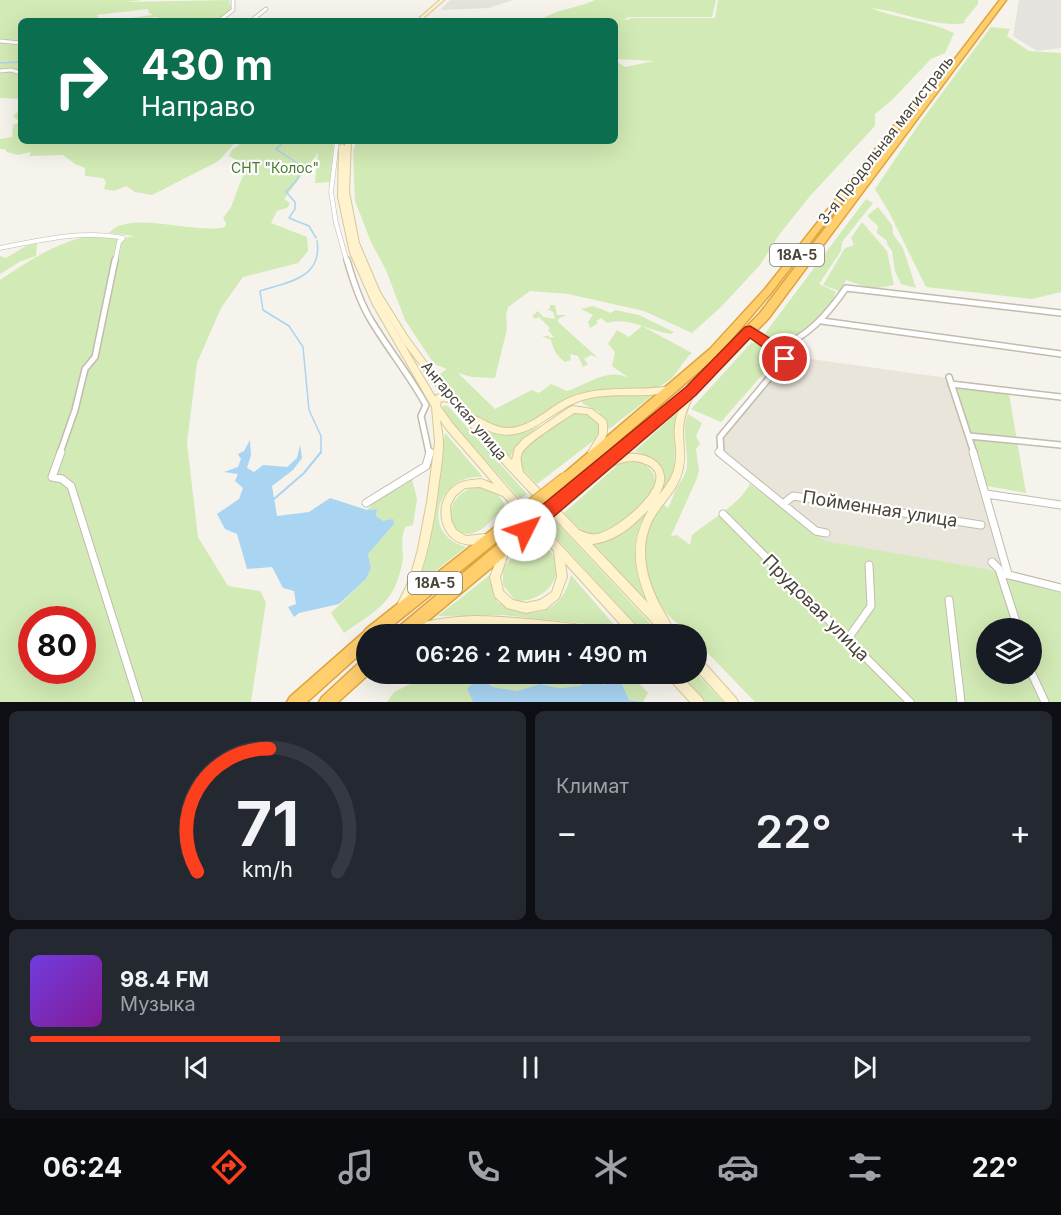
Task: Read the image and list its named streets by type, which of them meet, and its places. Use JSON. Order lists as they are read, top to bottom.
{
  "streets": {
    "highway": ["3-я Продольная магистраль", "18А-5"],
    "main road": ["Ангарская улица"],
    "street": ["Пойменная улица", "Прудовая улица"]
  },
  "parks": ["СНТ \"Колос\""],
  "page": {
    "turn": ["430 m", "Направо"],
    "limit": "80",
    "trip": "06:26 · 2 мин · 490 m",
    "tile": "Климат",
    "heat": ["−", "22°", "+"],
    "song": ["98.4 FM", "Музыка"],
    "tabs": ["06:24", "22°"],
    "gauge": ["71", "km/h"]
  }
}
